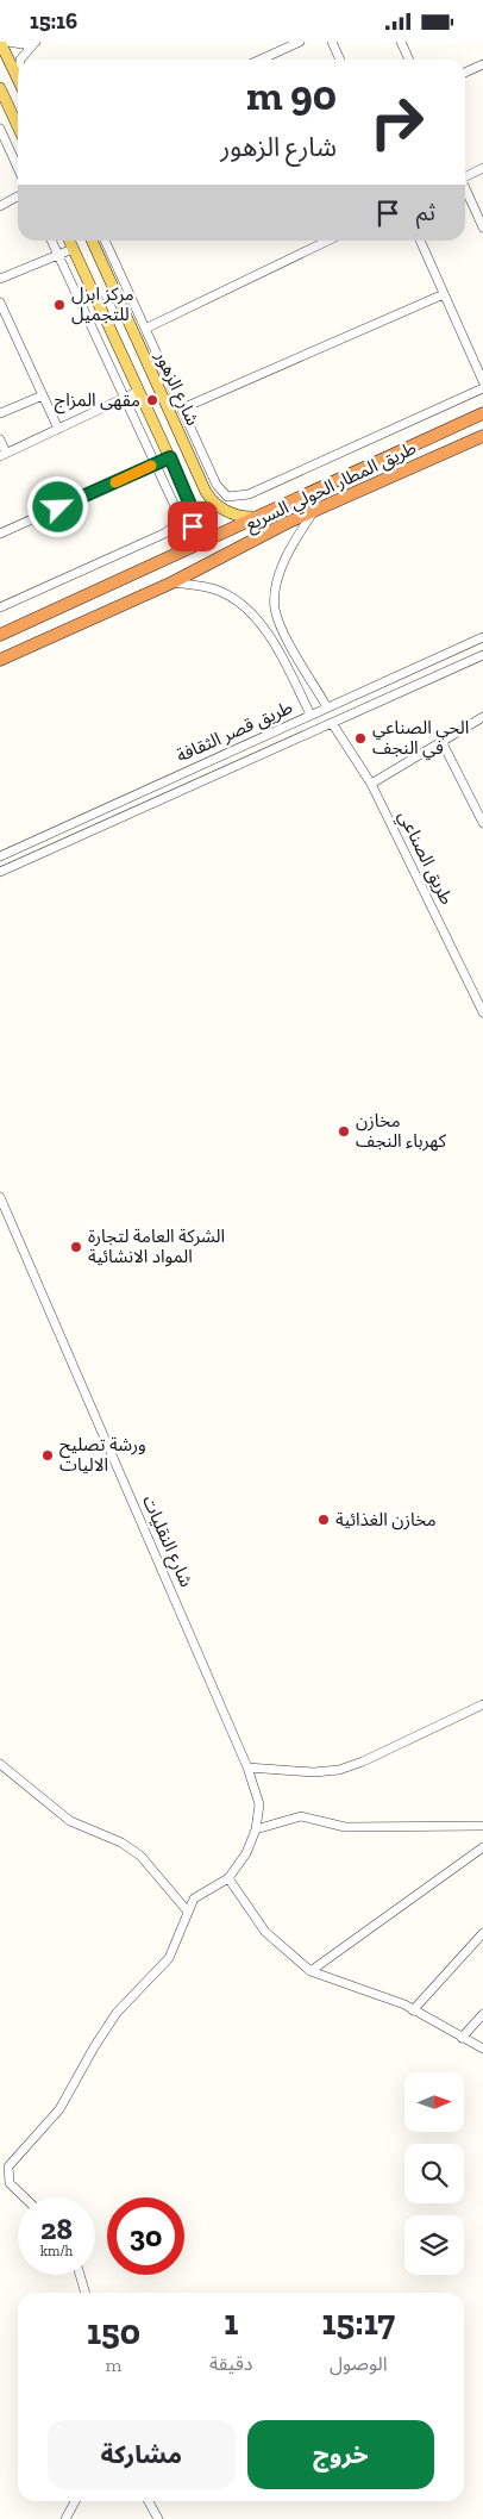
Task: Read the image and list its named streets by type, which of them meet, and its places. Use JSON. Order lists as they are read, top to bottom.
{
  "streets": {
    "highway": ["طريق المطار الحولي السريع"],
    "main road": ["شارع الزهور"],
    "street": ["طريق قصر الثقافة", "طريق الصناعي", "شارع النقليات"]
  },
  "crossings": [
    ["شارع الزهور", "طريق المطار الحولي السريع"],
    ["طريق قصر الثقافة", "طريق الصناعي"]
  ],
  "places": [
    "مركز ابرل للتجميل",
    "مقهى المزاج",
    "الحي الصناعي في النجف",
    "مخازن كهرباء النجف",
    "الشركة العامة لتجارة المواد الانشائية",
    "ورشة تصليح الاليات",
    "مخازن الغذائية"
  ],
  "north": "right",
  "page": {
    "status": "15:16",
    "turn": ["90 m", "شارع الزهور"],
    "then": "ثم",
    "speed": "28 km/h",
    "limit": "30",
    "eta": [
      "15:17",
      "الوصول",
      "1",
      "دقيقة",
      "150",
      "m"
    ],
    "buttons": ["خروج", "مشاركة"]
  }
}
